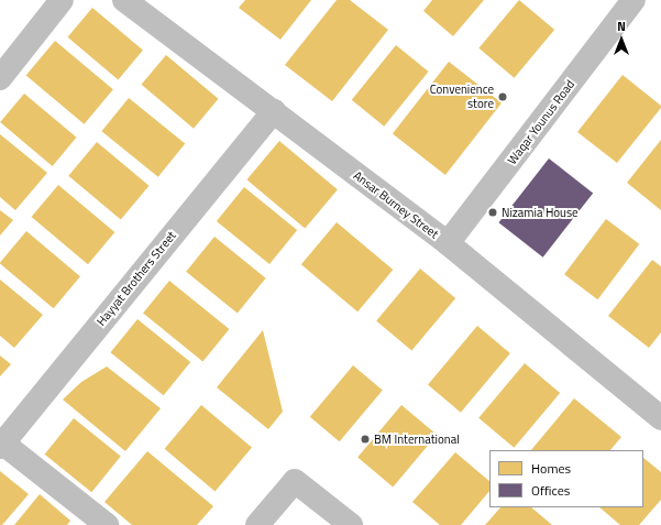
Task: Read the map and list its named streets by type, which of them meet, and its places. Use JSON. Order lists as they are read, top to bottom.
{
  "streets": {
    "street": ["Waqar Younus Road", "Ansar Burney Street", "Hayyat Brothers Street"]
  },
  "crossings": [
    ["Waqar Younus Road", "Ansar Burney Street"],
    ["Ansar Burney Street", "Hayyat Brothers Street"]
  ],
  "places": ["Convenience store", "Nizamia House", "BM International"],
  "legend": ["Homes", "Offices"],
  "north": "top"
}
